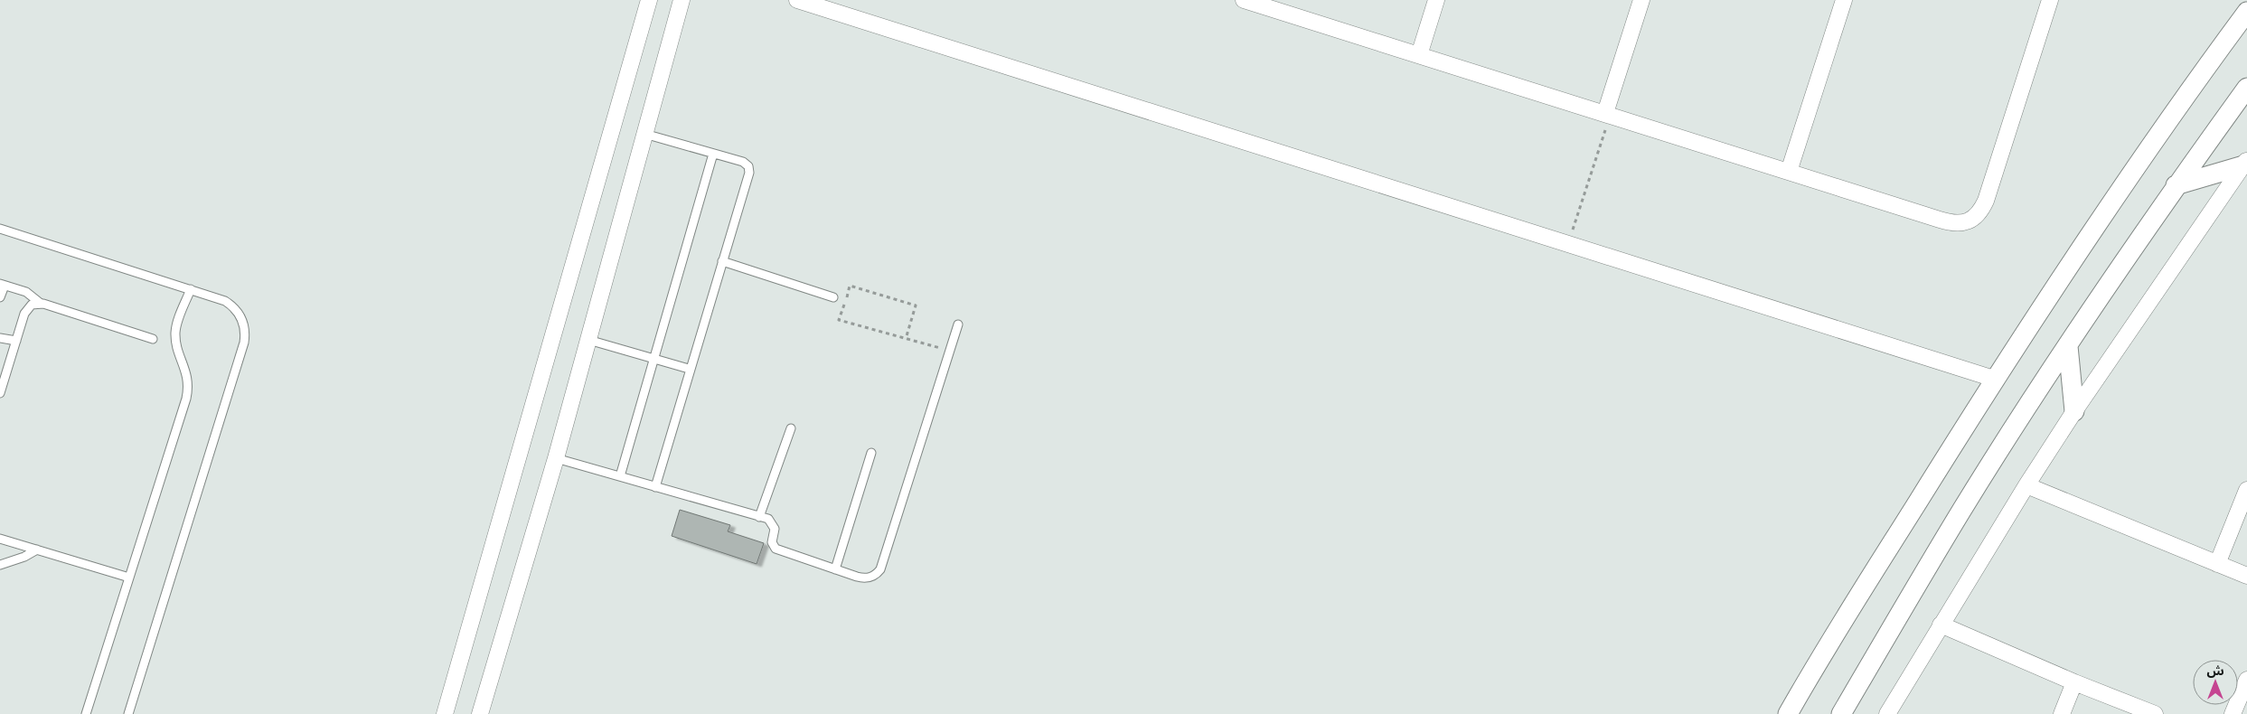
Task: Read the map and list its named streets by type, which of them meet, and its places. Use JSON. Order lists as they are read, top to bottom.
{
  "north": "top"
}
